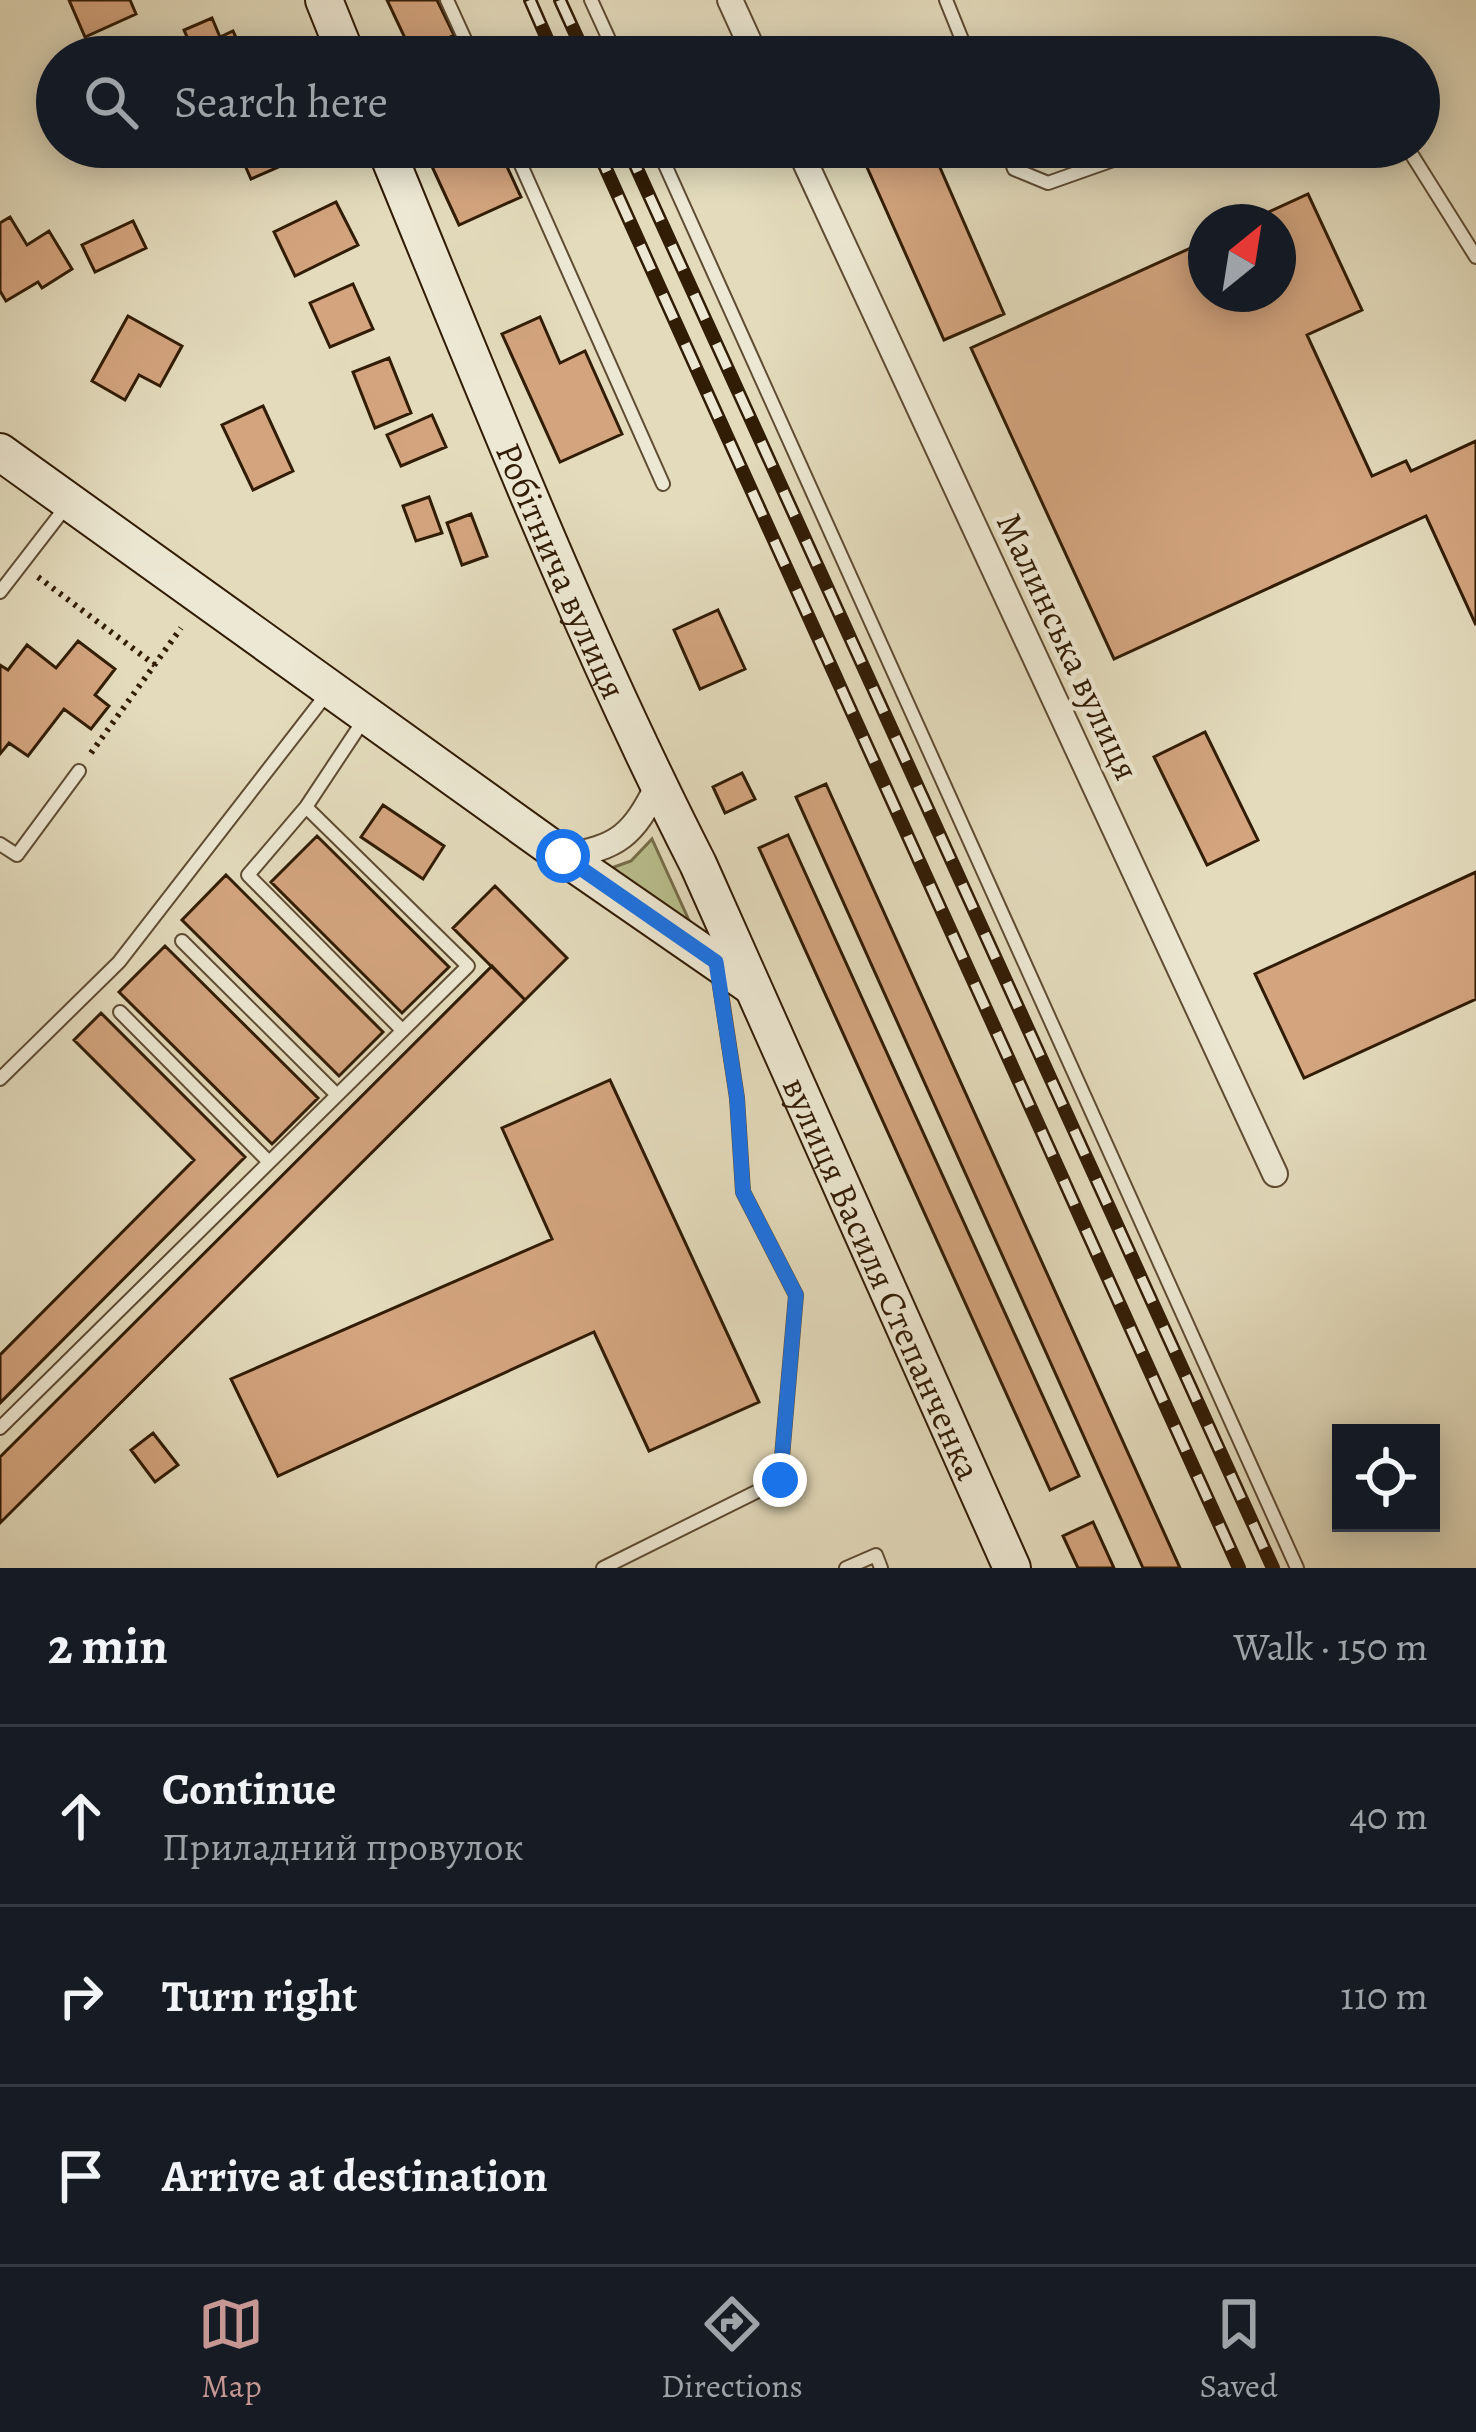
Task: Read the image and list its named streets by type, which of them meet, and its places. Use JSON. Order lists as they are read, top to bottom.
{
  "streets": {
    "street": ["Робітнича вулиця", "Малинська вулиця", "вулиця Василя Степанченка"]
  },
  "crossings": [
    ["Робітнича вулиця", "вулиця Василя Степанченка"]
  ],
  "north": "top right",
  "page": {
    "search": "Search here",
    "heading": ["2 min", "Walk · 150 m"],
    "list": [
      ["Continue", "Приладний провулок", "40 m"],
      ["Turn right", "110 m"],
      "Arrive at destination"
    ],
    "nav": ["Map", "Directions", "Saved"]
  }
}
